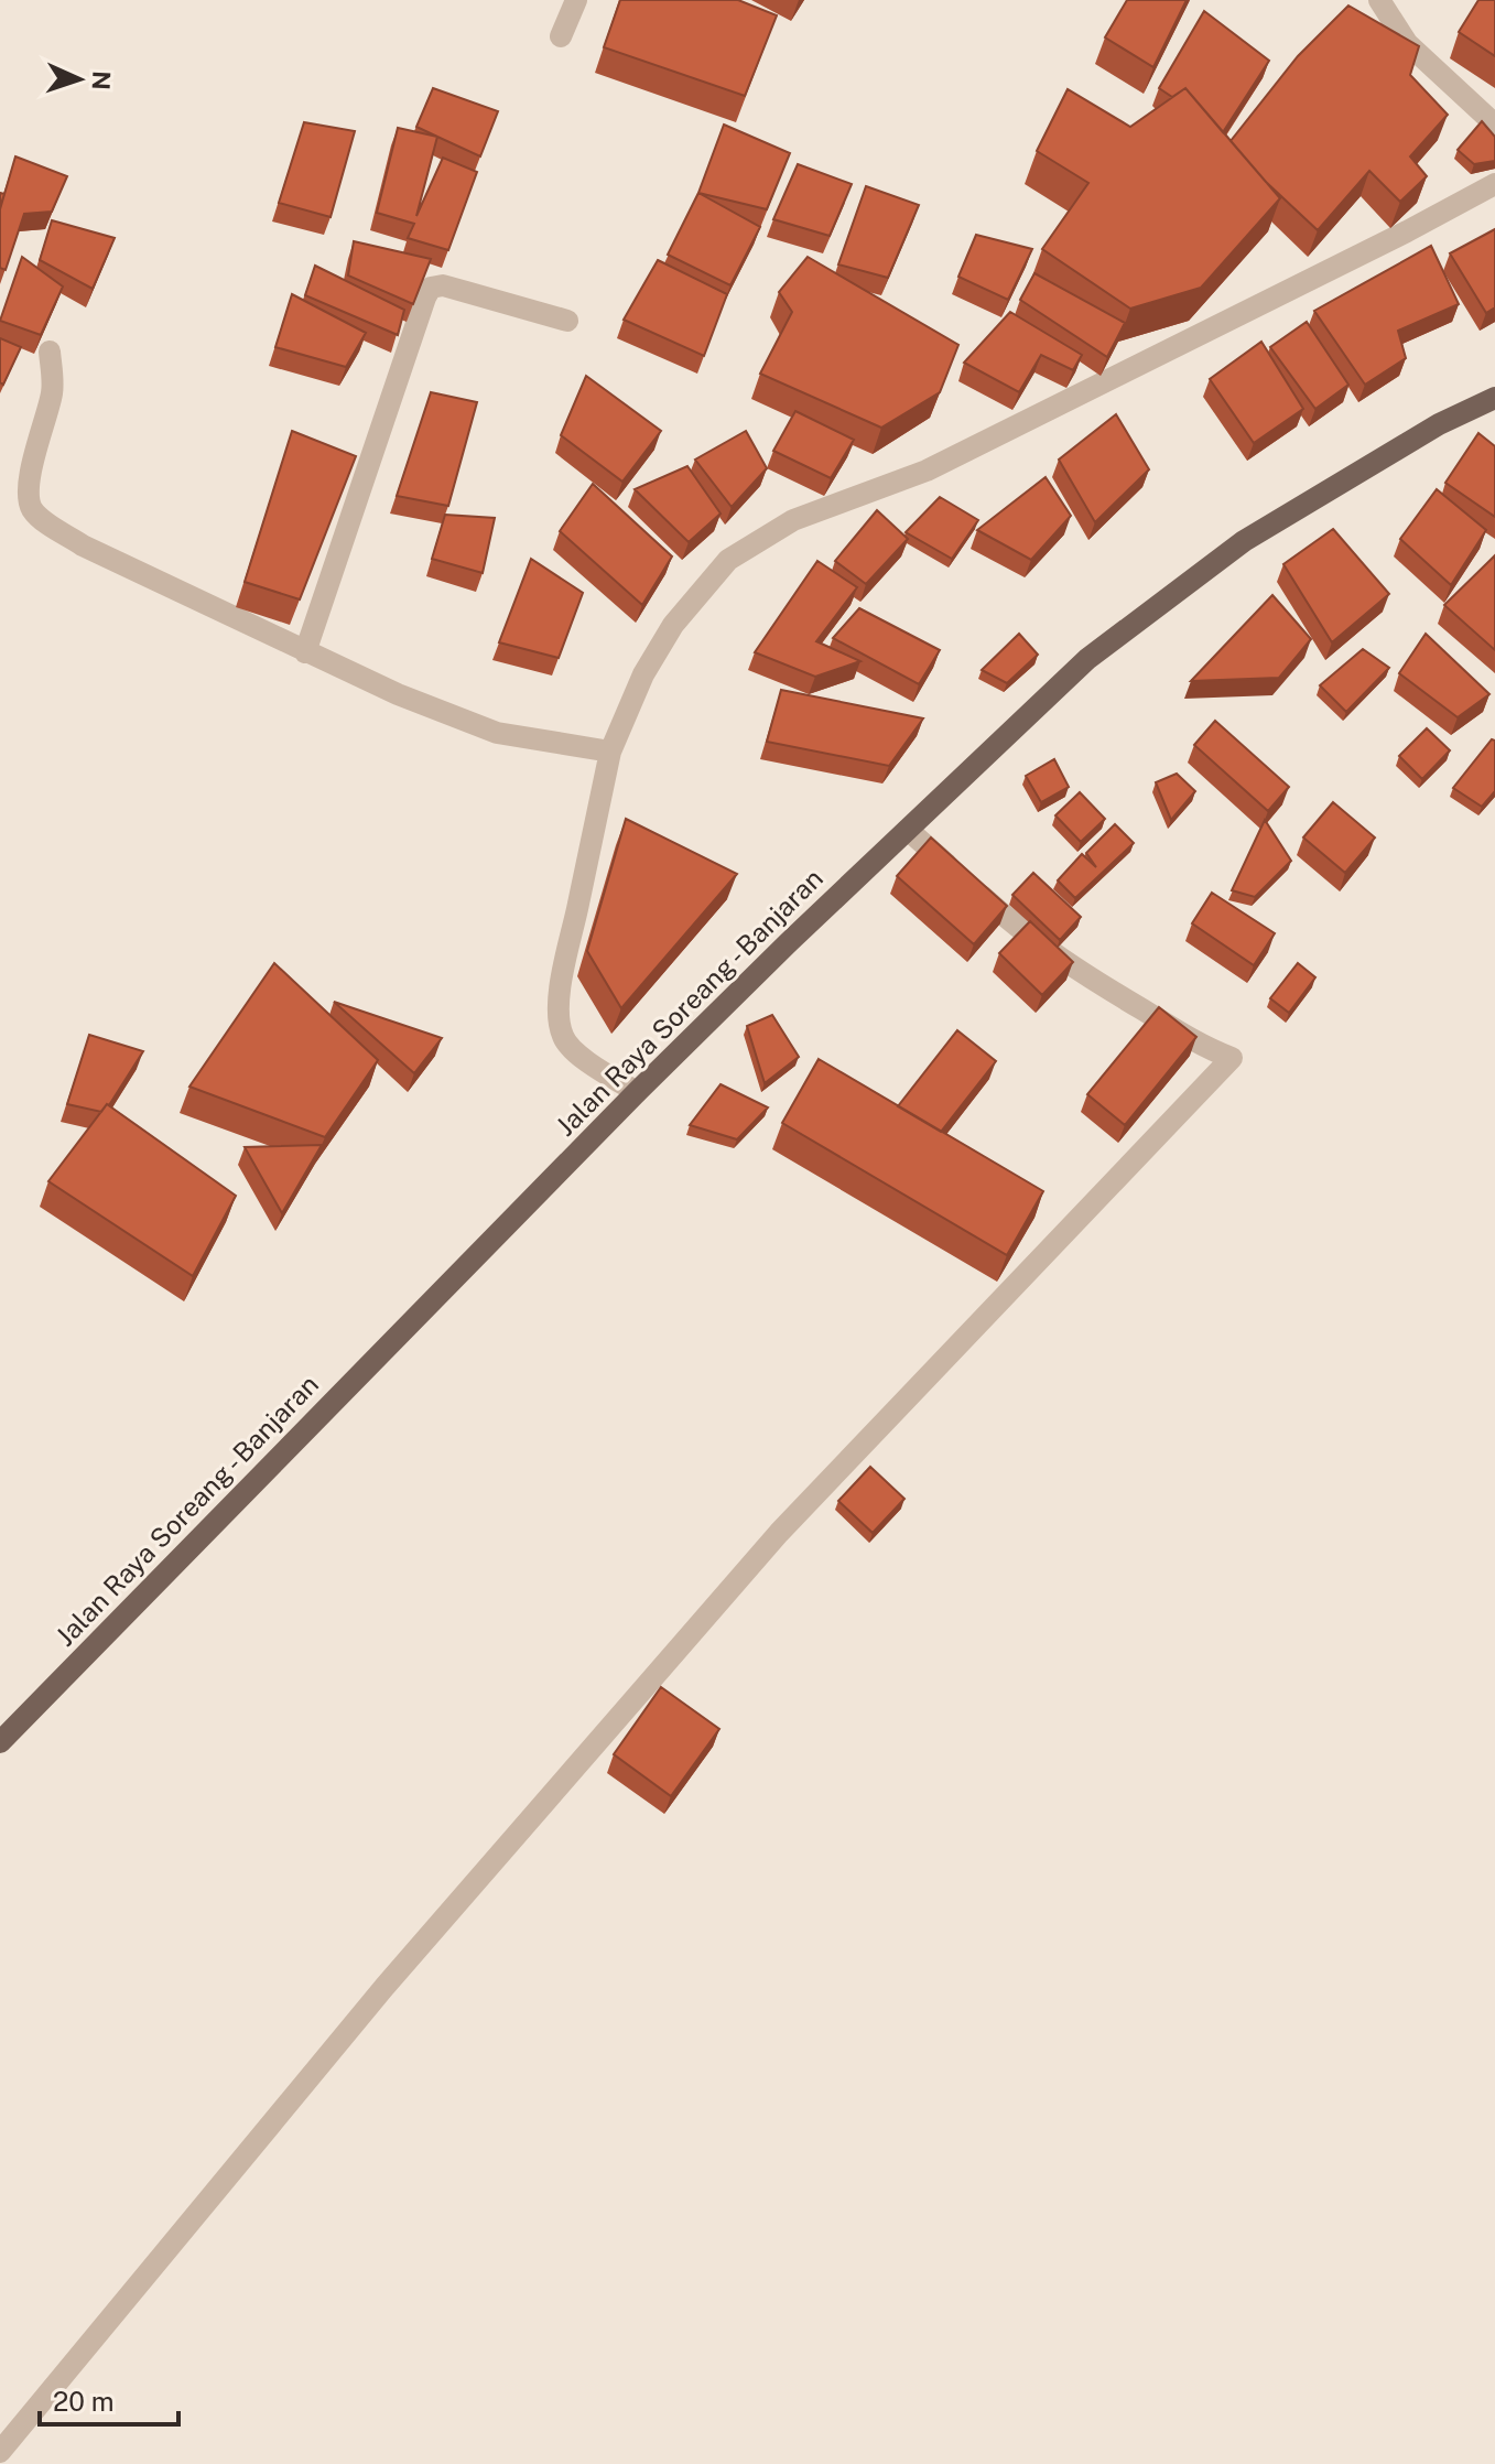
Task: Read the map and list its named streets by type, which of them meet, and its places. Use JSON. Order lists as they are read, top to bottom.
{
  "streets": {
    "main road": ["Jalan Raya Soreang - Banjaran"]
  },
  "scale_bar": "20 m",
  "north": "right"
}
